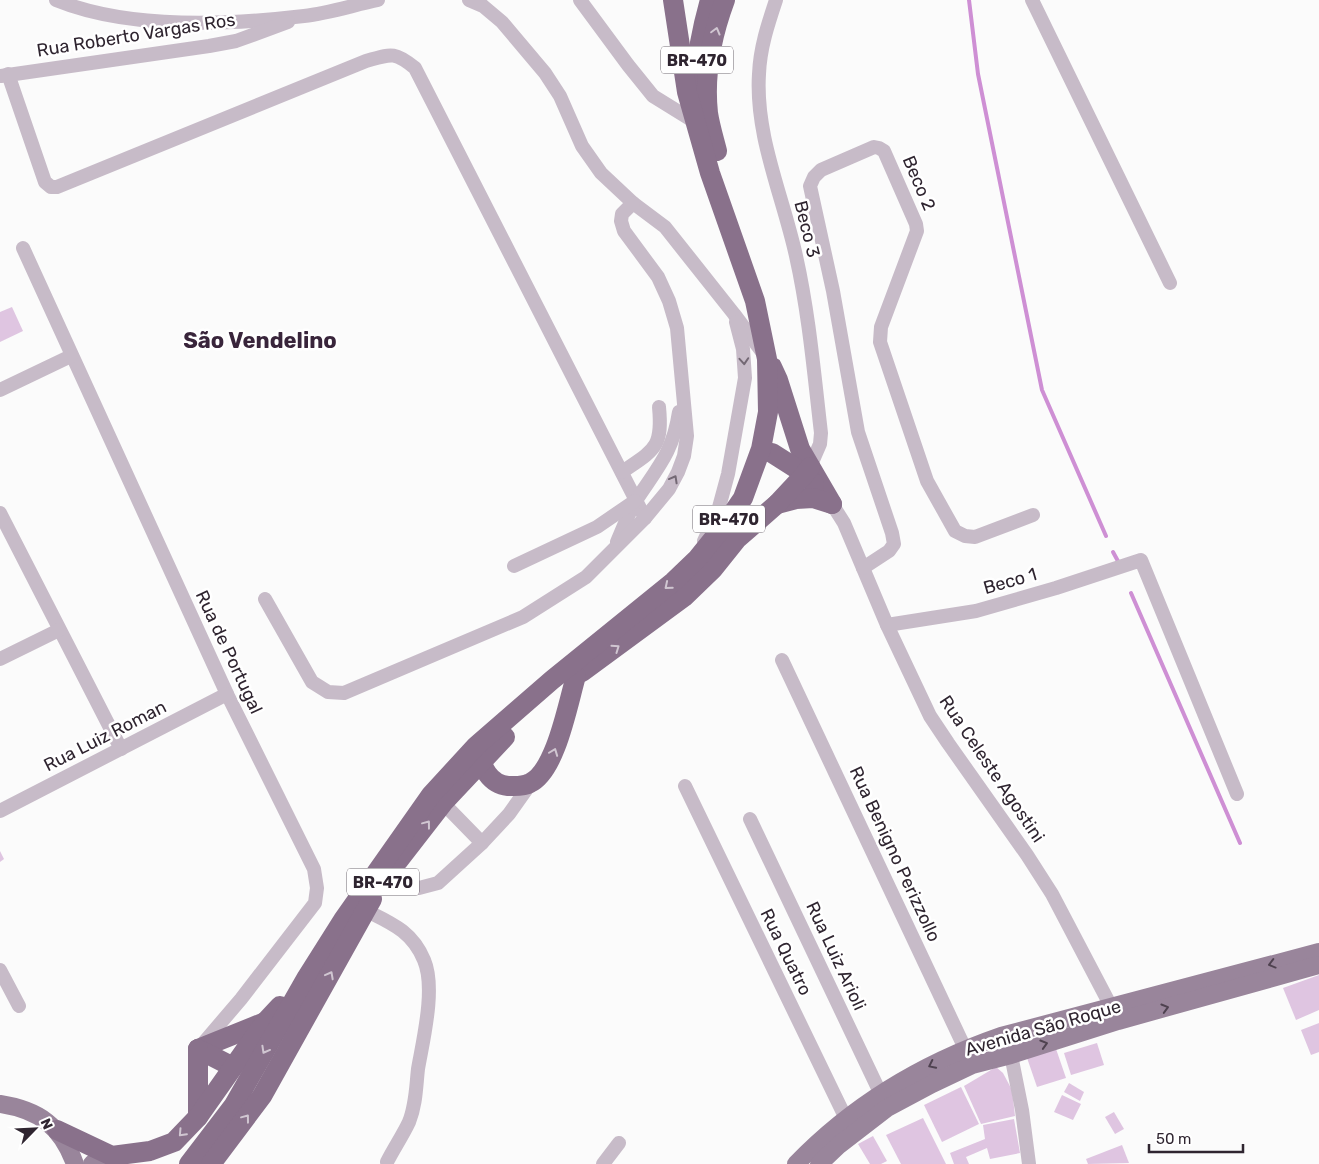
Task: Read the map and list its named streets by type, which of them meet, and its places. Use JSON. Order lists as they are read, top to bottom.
{
  "streets": {
    "highway": ["BR-470"],
    "main road": ["Avenida São Roque"],
    "street": [
      "Rua Roberto Vargas Ros",
      "Beco 2",
      "Beco 3",
      "Beco 1",
      "Rua de Portugal",
      "Rua Luiz Roman",
      "Rua Celeste Agostini",
      "Rua Benigno Perizzollo",
      "Rua Quatro",
      "Rua Luiz Arioli"
    ]
  },
  "crossings": [
    ["Beco 2", "Rua Celeste Agostini"],
    ["Beco 1", "Rua Celeste Agostini"],
    ["Rua de Portugal", "Rua Luiz Roman"],
    ["Rua Celeste Agostini", "Avenida São Roque"],
    ["Rua Benigno Perizzollo", "Avenida São Roque"],
    ["Rua Quatro", "Avenida São Roque"],
    ["Rua Luiz Arioli", "Avenida São Roque"]
  ],
  "districts": ["São Vendelino"],
  "scale_bar": "50 m",
  "north": "top right"
}
